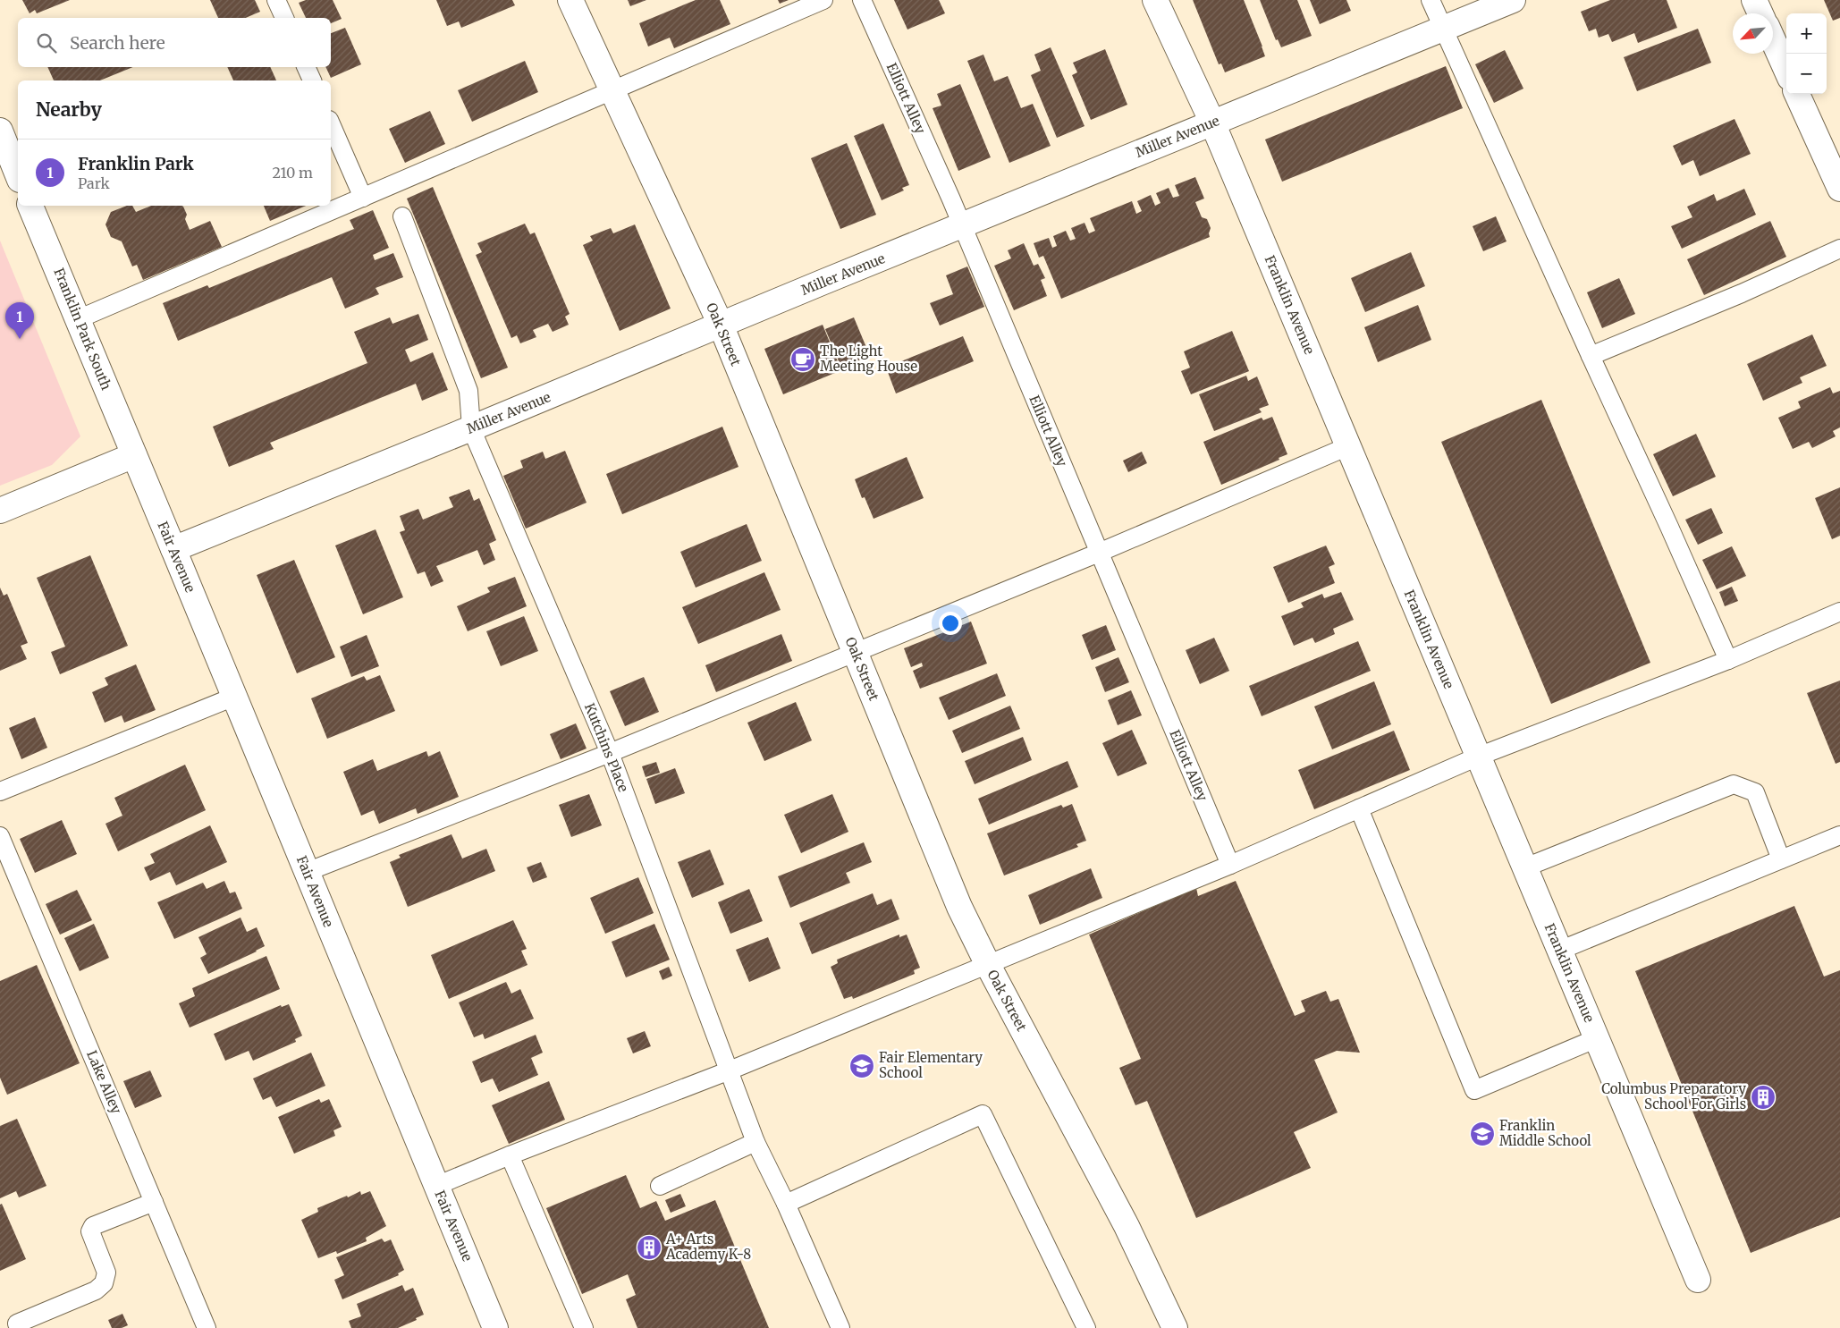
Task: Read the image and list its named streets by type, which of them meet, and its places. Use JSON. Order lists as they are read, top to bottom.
{
  "streets": {
    "street": [
      "Miller Avenue",
      "Franklin Avenue",
      "Franklin Park South",
      "Oak Street",
      "Fair Avenue"
    ],
    "lane": ["Elliott Alley", "Kutchins Place", "Lake Alley"]
  },
  "crossings": [
    ["Elliott Alley", "Miller Avenue"],
    ["Miller Avenue", "Franklin Avenue"],
    ["Miller Avenue", "Oak Street"],
    ["Miller Avenue", "Fair Avenue"],
    ["Miller Avenue", "Kutchins Place"],
    ["Franklin Park South", "Fair Avenue"]
  ],
  "places": {
    "cafe": ["The Light Meeting House"],
    "school or university": ["Fair Elementary School", "Franklin Middle School"],
    "building": ["Columbus Preparatory School For Girls", "A+ Arts Academy K-8"]
  },
  "north": "bottom left",
  "page": {
    "map_buttons": ["+", "−"],
    "search": "Search here",
    "heading": "Nearby",
    "list": [
      {
        "mark": "1",
        "name": "Franklin Park",
        "note": "Park",
        "value": "210 m"
      }
    ],
    "pins": "1"
  }
}
